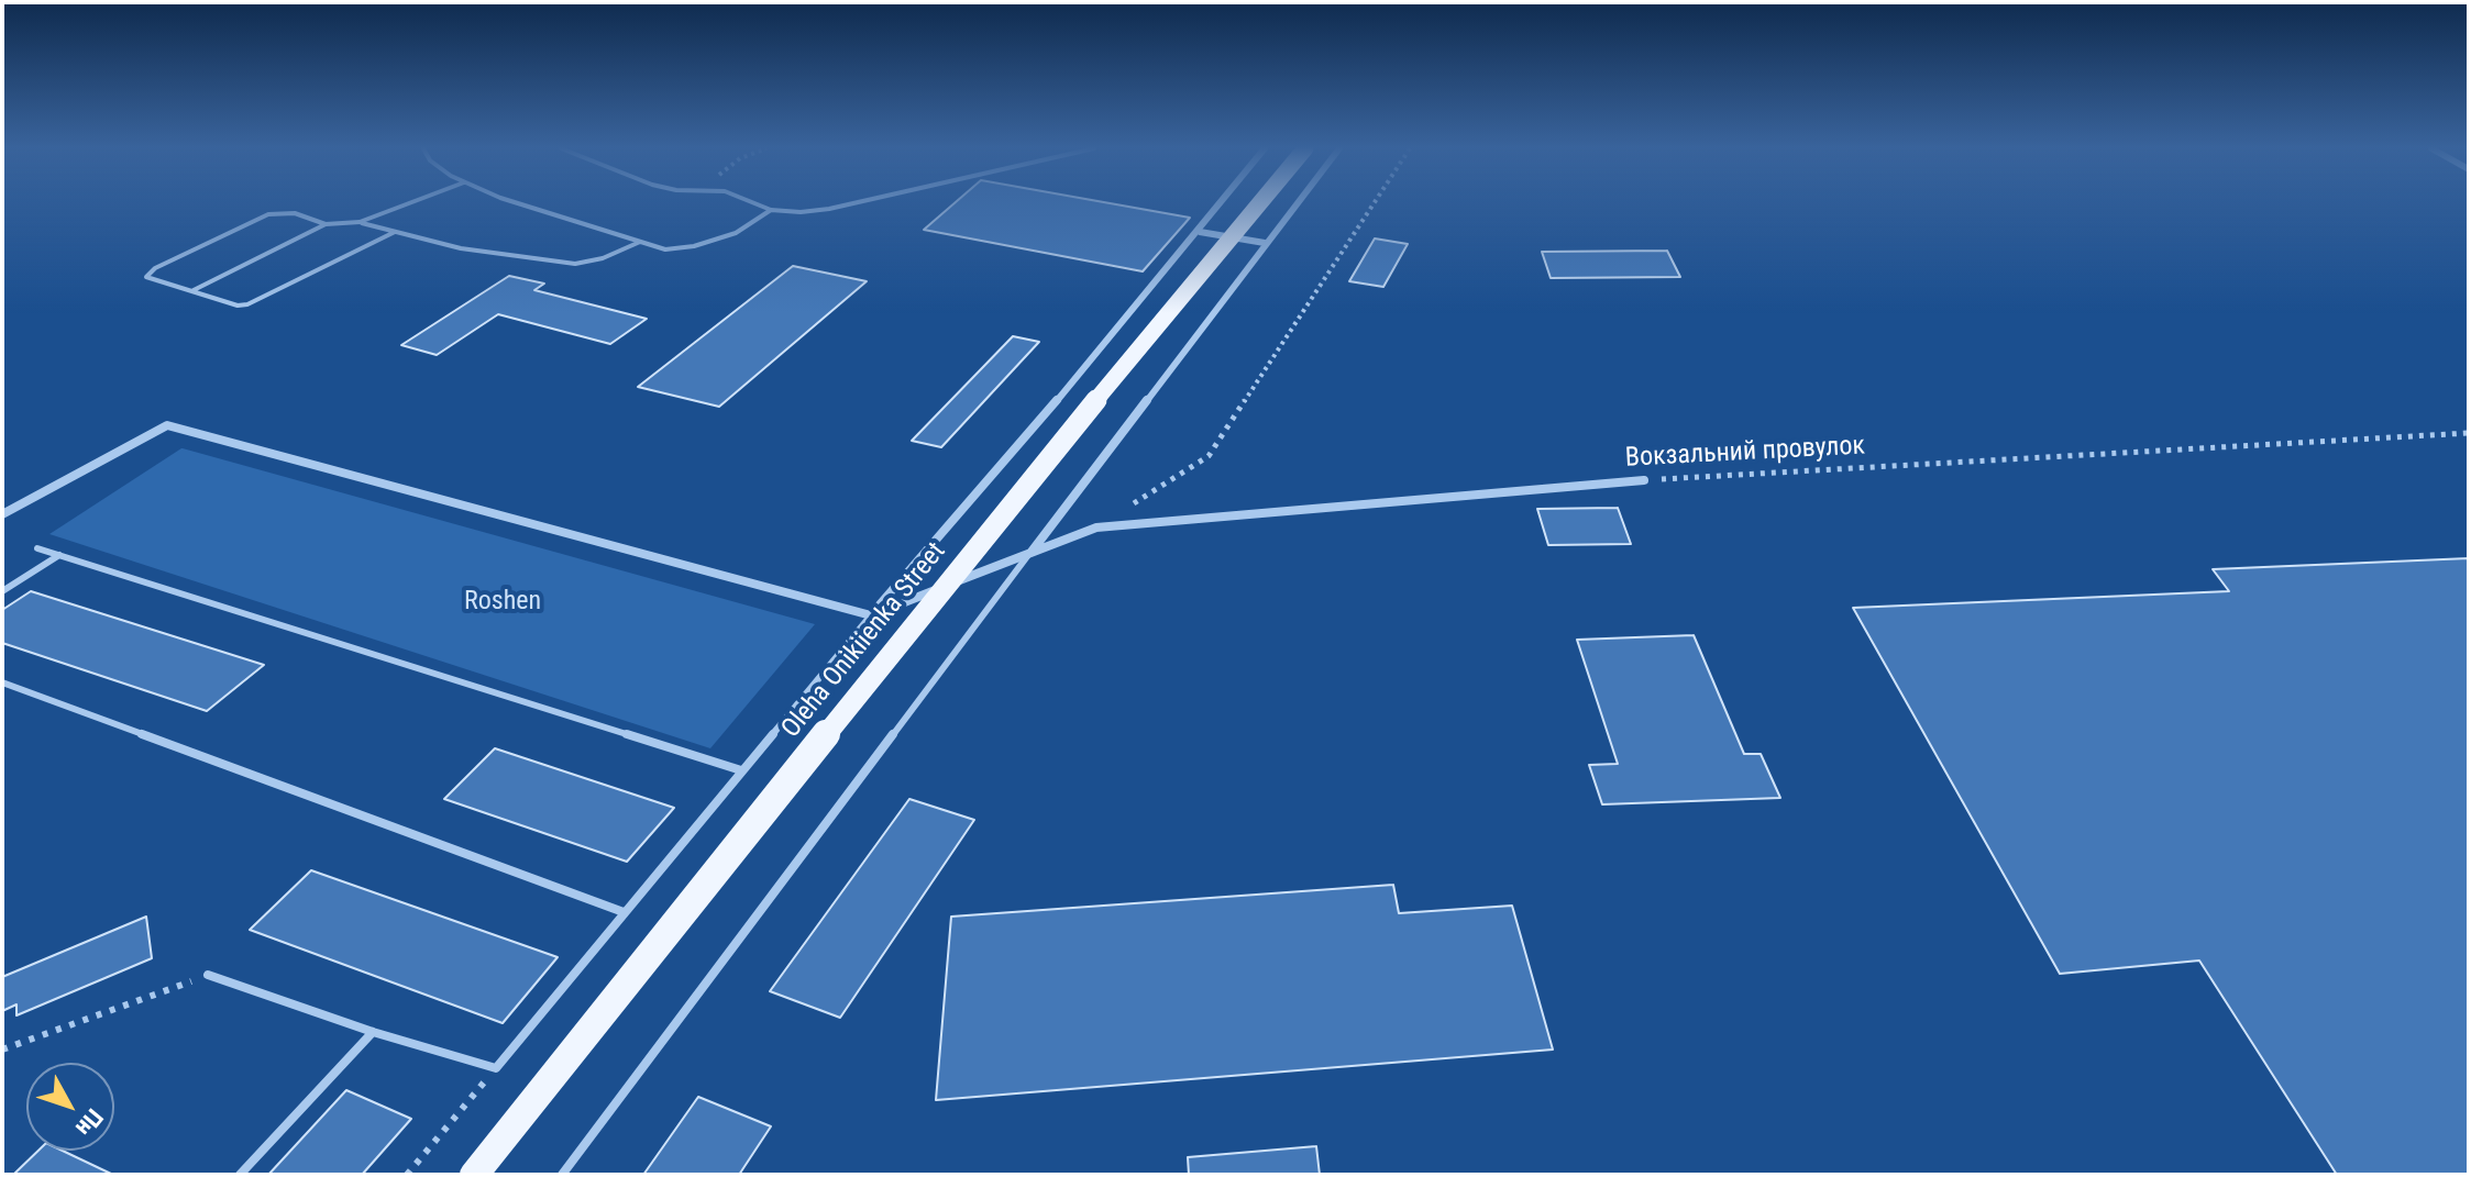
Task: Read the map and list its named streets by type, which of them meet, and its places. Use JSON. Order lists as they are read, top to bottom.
{
  "streets": {
    "main road": ["Oleha Onikiienka Street"],
    "street": ["Вокзальний провулок"]
  },
  "parks": ["Roshen"],
  "north": "bottom right"
}
